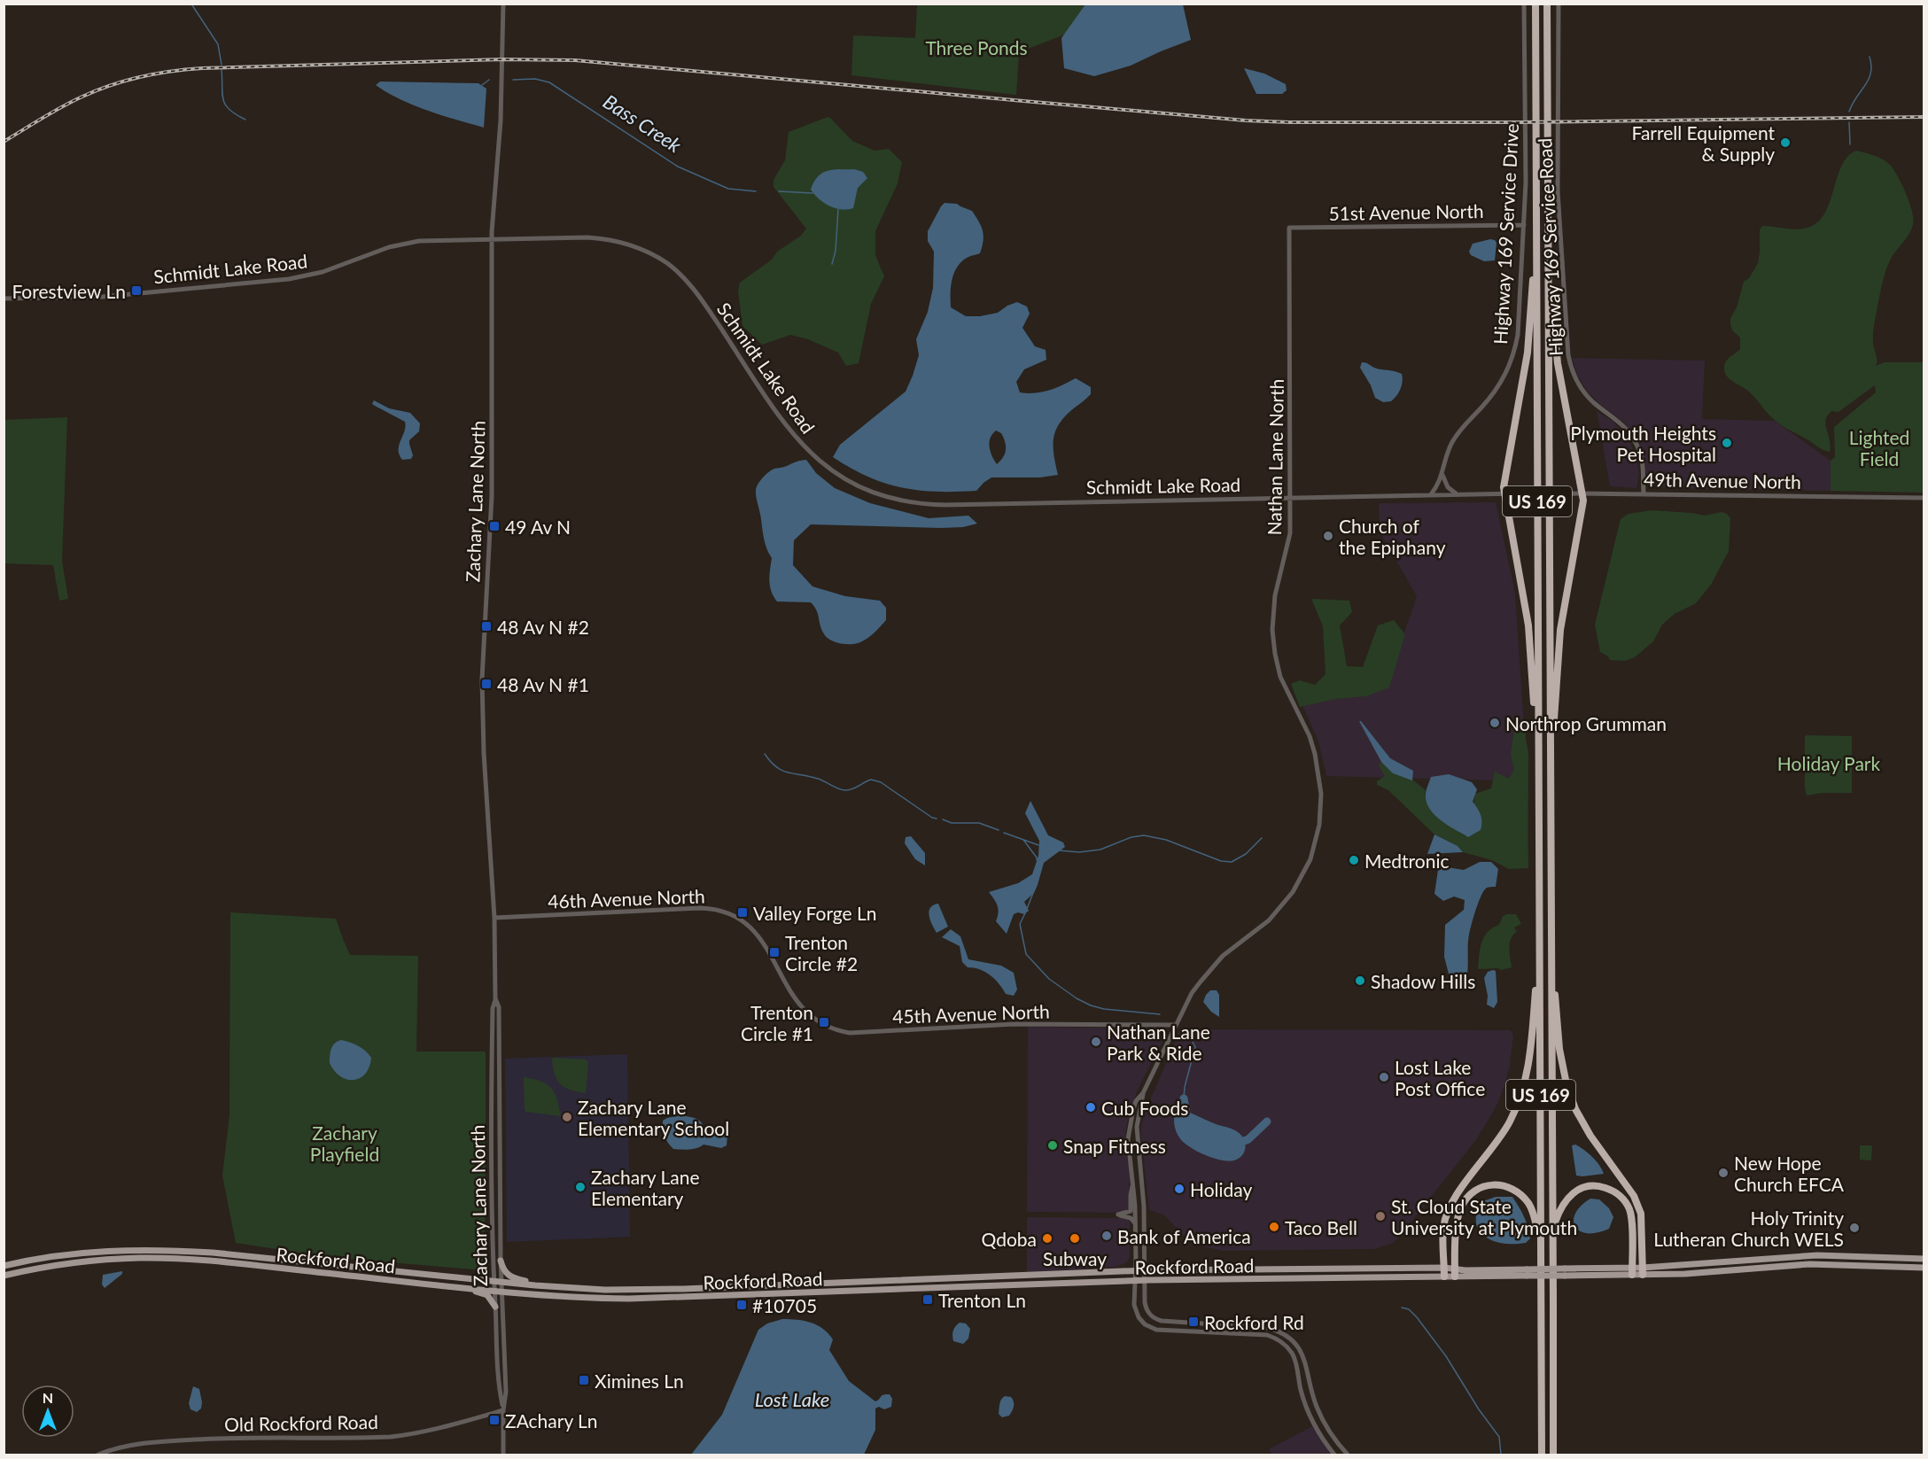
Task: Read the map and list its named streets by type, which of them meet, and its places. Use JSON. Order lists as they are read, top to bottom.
{
  "streets": {
    "highway": ["US 169"],
    "main road": ["Rockford Road"],
    "street": [
      "51st Avenue North",
      "Highway 169 Service Drive",
      "Highway 169 Service Road",
      "Schmidt Lake Road",
      "Nathan Lane North",
      "49th Avenue North",
      "Zachary Lane North",
      "46th Avenue North",
      "45th Avenue North",
      "Old Rockford Road"
    ]
  },
  "crossings": [
    ["51st Avenue North", "Highway 169 Service Drive"],
    ["51st Avenue North", "Nathan Lane North"],
    ["Highway 169 Service Drive", "Schmidt Lake Road"],
    ["Highway 169 Service Road", "49th Avenue North"],
    ["Schmidt Lake Road", "Nathan Lane North"],
    ["Schmidt Lake Road", "49th Avenue North"],
    ["Schmidt Lake Road", "Zachary Lane North"],
    ["Nathan Lane North", "45th Avenue North"],
    ["Nathan Lane North", "Rockford Road"],
    ["Zachary Lane North", "46th Avenue North"],
    ["Zachary Lane North", "Rockford Road"],
    ["Zachary Lane North", "Old Rockford Road"],
    ["46th Avenue North", "45th Avenue North"]
  ],
  "water": ["Bass Creek", "Lost Lake"],
  "parks": [
    "Three Ponds",
    "Lighted Field",
    "Holiday Park",
    "Zachary Playfield"
  ],
  "places": {
    "other": [
      "Farrell Equipment & Supply",
      "Plymouth Heights Pet Hospital",
      "Church of the Epiphany",
      "Northrop Grumman",
      "Medtronic",
      "Shadow Hills",
      "Nathan Lane Park & Ride",
      "Lost Lake Post Office",
      "Cub Foods",
      "Zachary Lane Elementary School",
      "Snap Fitness",
      "New Hope Church EFCA",
      "Zachary Lane Elementary",
      "Holiday",
      "St. Cloud State University at Plymouth",
      "Taco Bell",
      "Holy Trinity Lutheran Church WELS",
      "Bank of America",
      "Qdoba",
      "Subway"
    ],
    "transit": [
      "Forestview Ln",
      "49 Av N",
      "48 Av N #2",
      "48 Av N #1",
      "Valley Forge Ln",
      "Trenton Circle #2",
      "Trenton Circle #1",
      "Trenton Ln",
      "#10705",
      "Rockford Rd",
      "Ximines Ln",
      "ZAchary Ln"
    ]
  },
  "north": "top"
}
